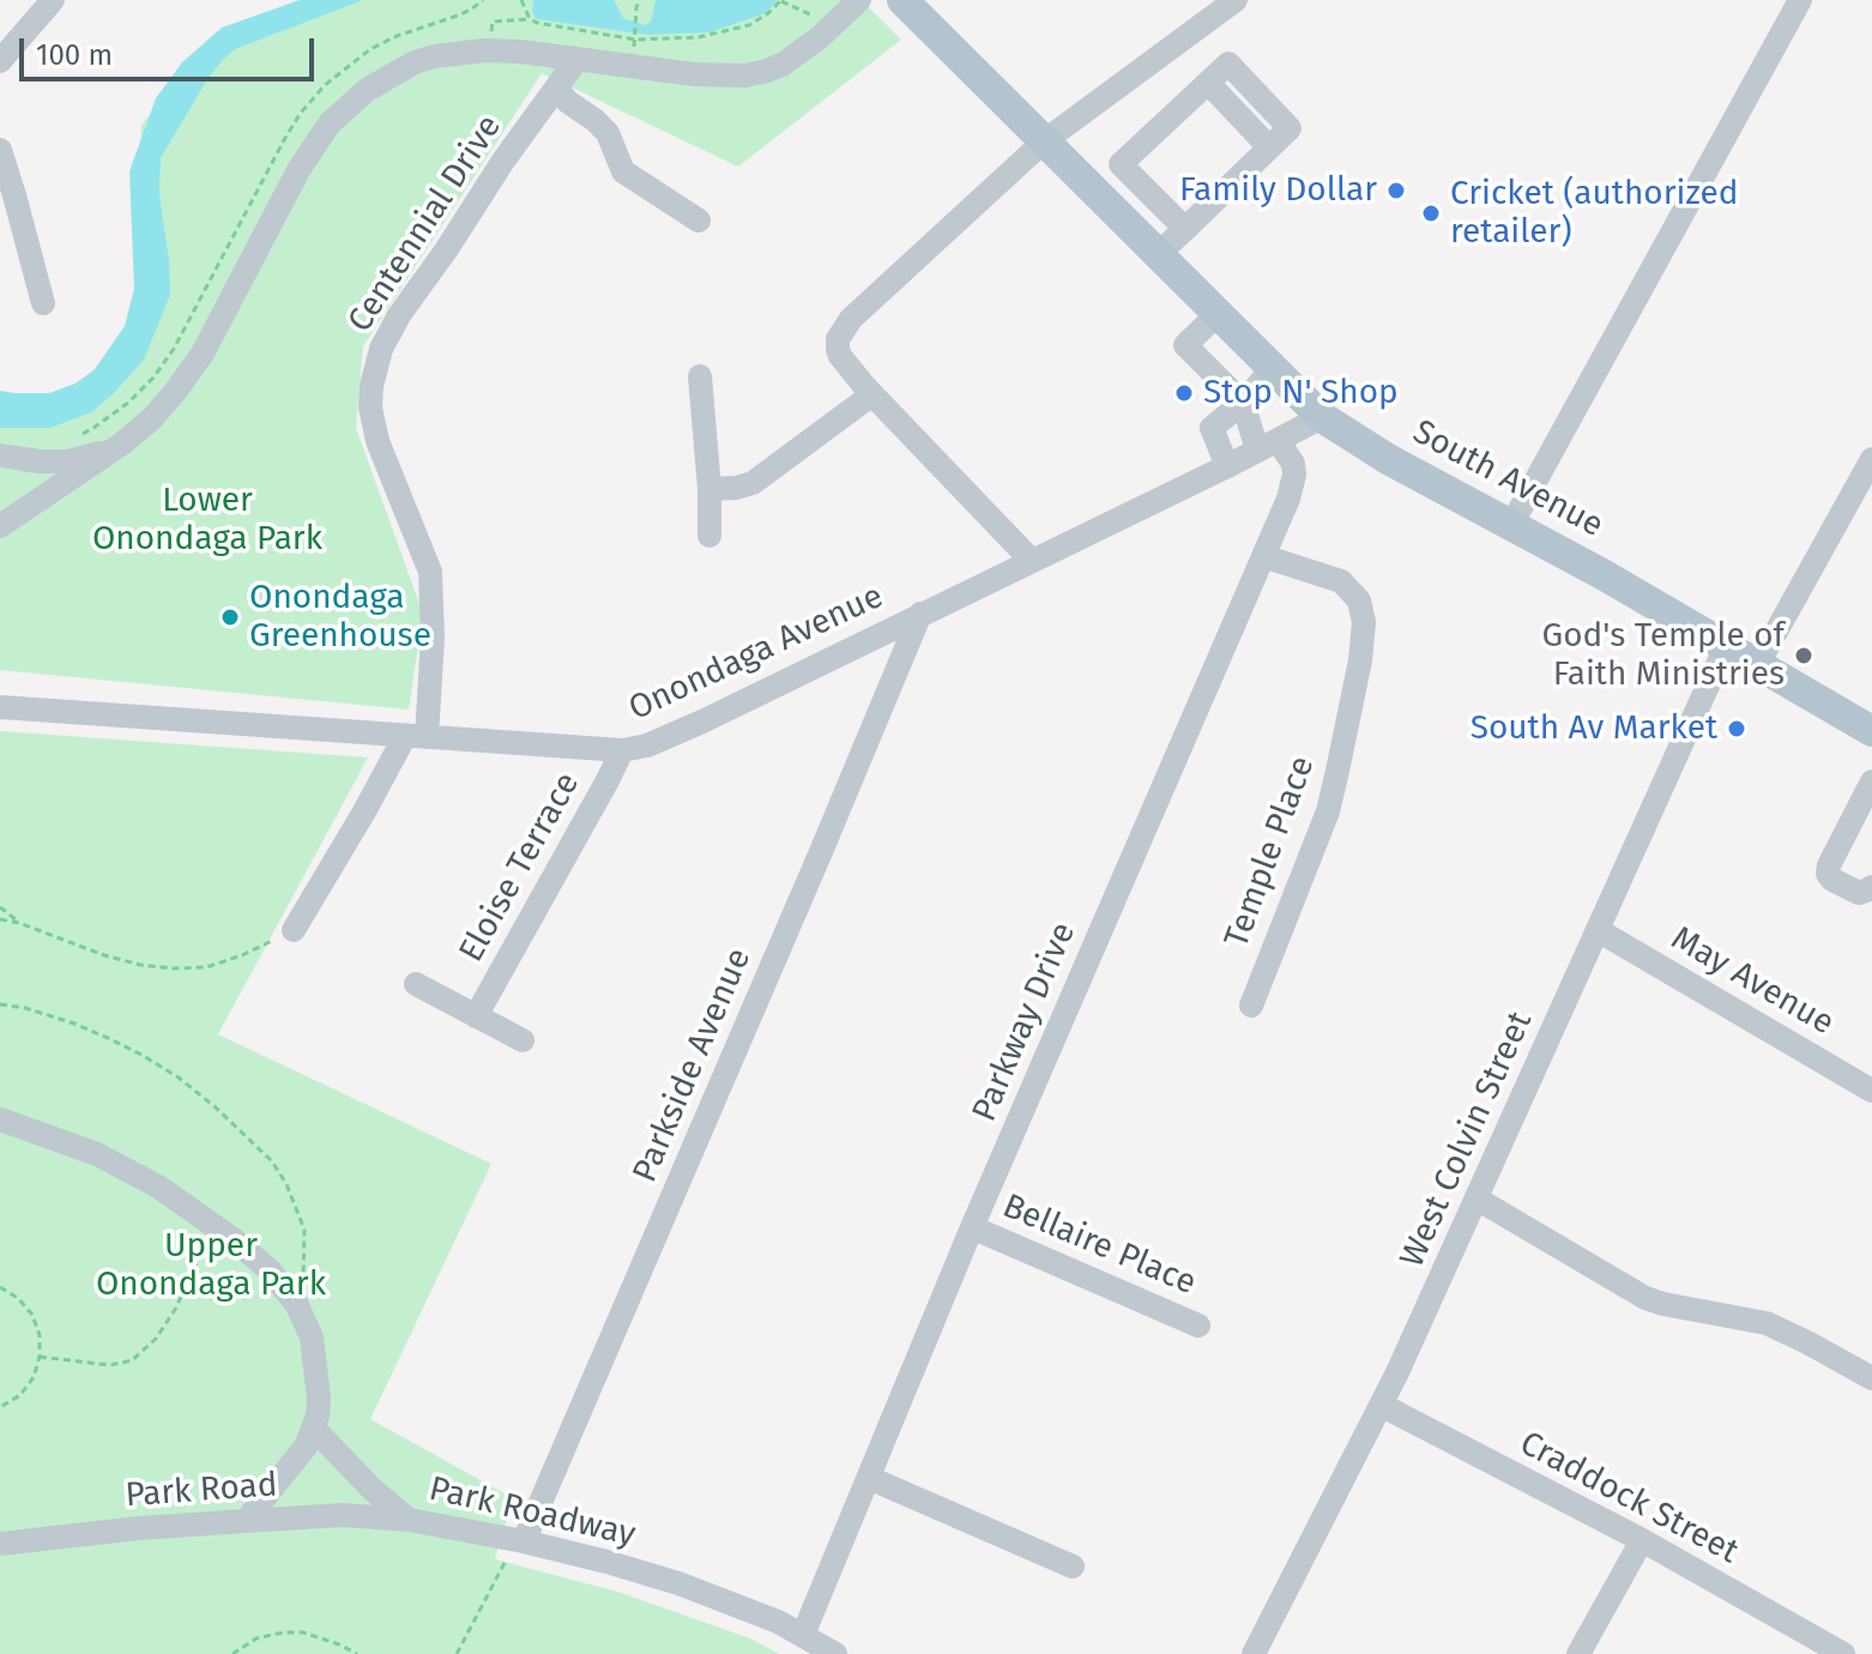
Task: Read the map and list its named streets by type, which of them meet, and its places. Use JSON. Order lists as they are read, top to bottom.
{
  "streets": {
    "main road": ["South Avenue"],
    "street": [
      "Centennial Drive",
      "Onondaga Avenue",
      "Temple Place",
      "Eloise Terrace",
      "May Avenue",
      "Parkway Drive",
      "Parkside Avenue",
      "West Colvin Street",
      "Bellaire Place",
      "Park Road",
      "Craddock Street",
      "Park Roadway"
    ]
  },
  "crossings": [
    ["Centennial Drive", "Onondaga Avenue"],
    ["South Avenue", "Onondaga Avenue"],
    ["South Avenue", "West Colvin Street"],
    ["Onondaga Avenue", "Eloise Terrace"],
    ["Onondaga Avenue", "Parkway Drive"],
    ["Onondaga Avenue", "Parkside Avenue"],
    ["Temple Place", "Parkway Drive"],
    ["May Avenue", "West Colvin Street"],
    ["Parkway Drive", "Bellaire Place"],
    ["Parkway Drive", "Park Roadway"],
    ["Parkside Avenue", "Park Roadway"],
    ["West Colvin Street", "Craddock Street"],
    ["Park Road", "Park Roadway"]
  ],
  "parks": ["Lower Onondaga Park", "Upper Onondaga Park"],
  "places": [
    "Family Dollar",
    "Cricket (authorized retailer)",
    "Stop N' Shop",
    "Onondaga Greenhouse",
    "God's Temple of Faith Ministries",
    "South Av Market"
  ],
  "scale_bar": "100 m"
}
